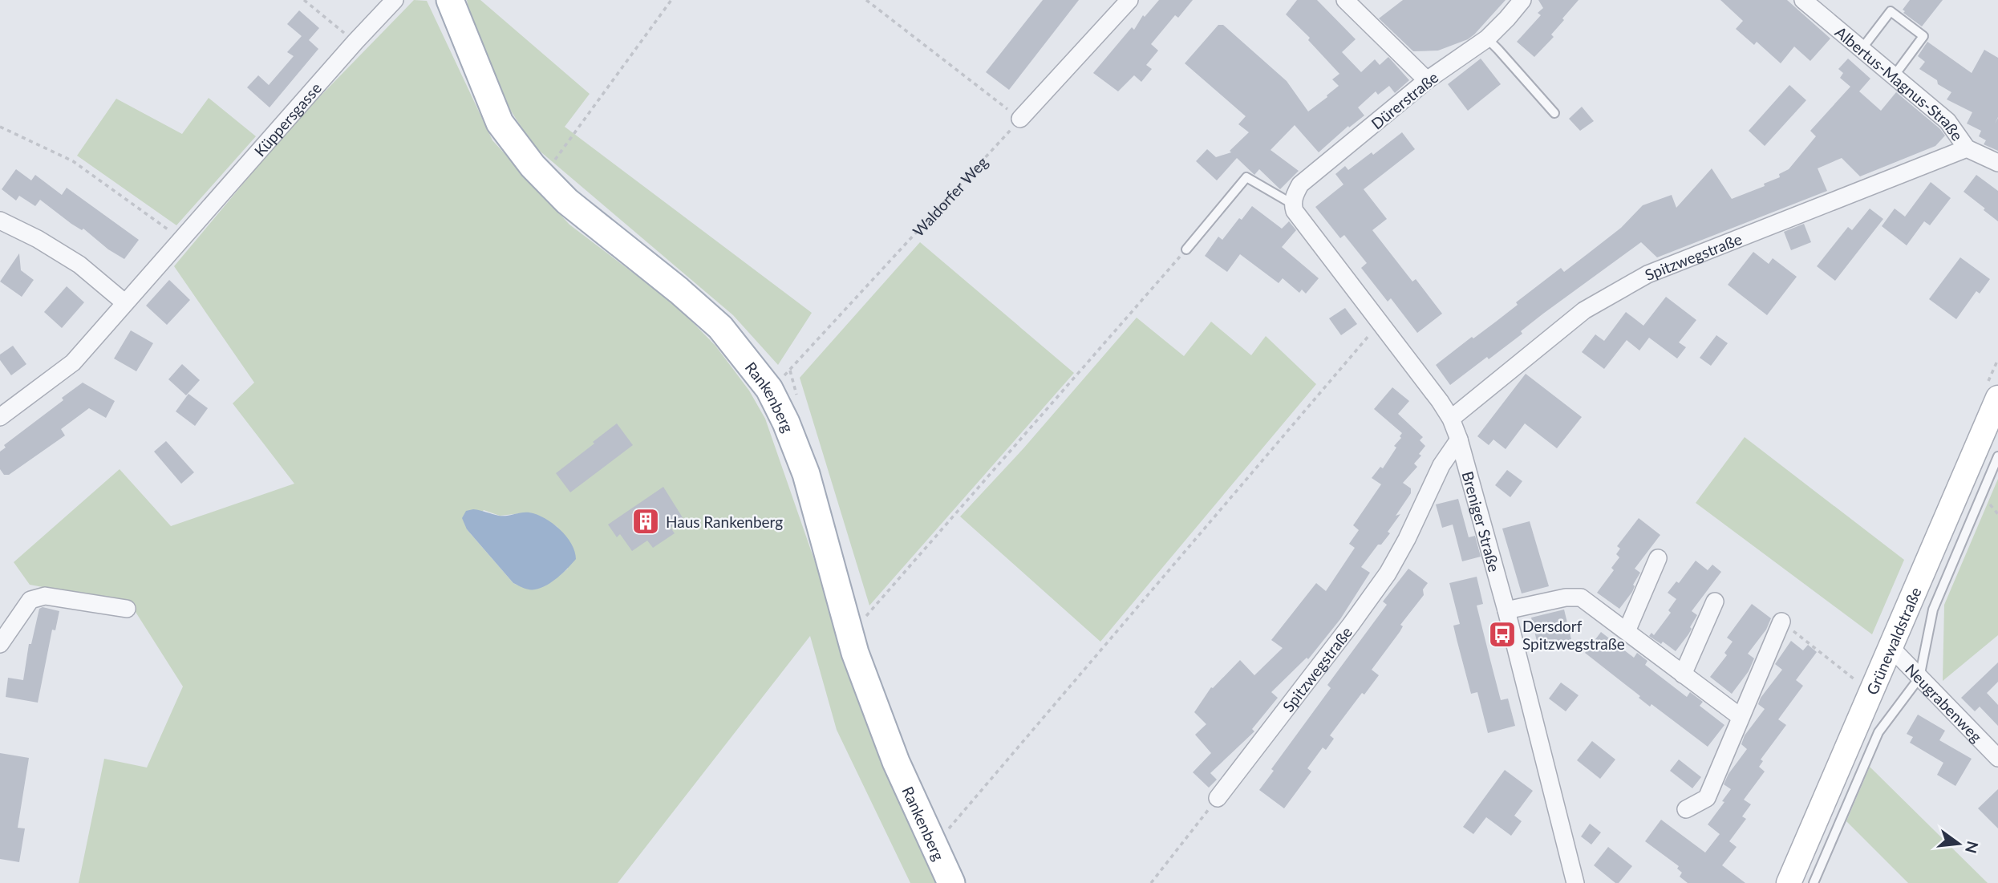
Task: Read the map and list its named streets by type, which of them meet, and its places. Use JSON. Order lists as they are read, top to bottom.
{
  "streets": {
    "main road": ["Rankenberg", "Grünewaldstraße"],
    "street": [
      "Albertus-Magnus-Straße",
      "Dürerstraße",
      "Küppersgasse",
      "Spitzwegstraße",
      "Breniger Straße",
      "Neugrabenweg"
    ],
    "path": ["Waldorfer Weg"]
  },
  "crossings": [
    ["Albertus-Magnus-Straße", "Spitzwegstraße"],
    ["Dürerstraße", "Breniger Straße"],
    ["Waldorfer Weg", "Rankenberg"],
    ["Spitzwegstraße", "Breniger Straße"],
    ["Grünewaldstraße", "Neugrabenweg"]
  ],
  "places": {
    "building": ["Haus Rankenberg"],
    "bus stop": ["Dersdorf Spitzwegstraße"]
  },
  "north": "right"
}
